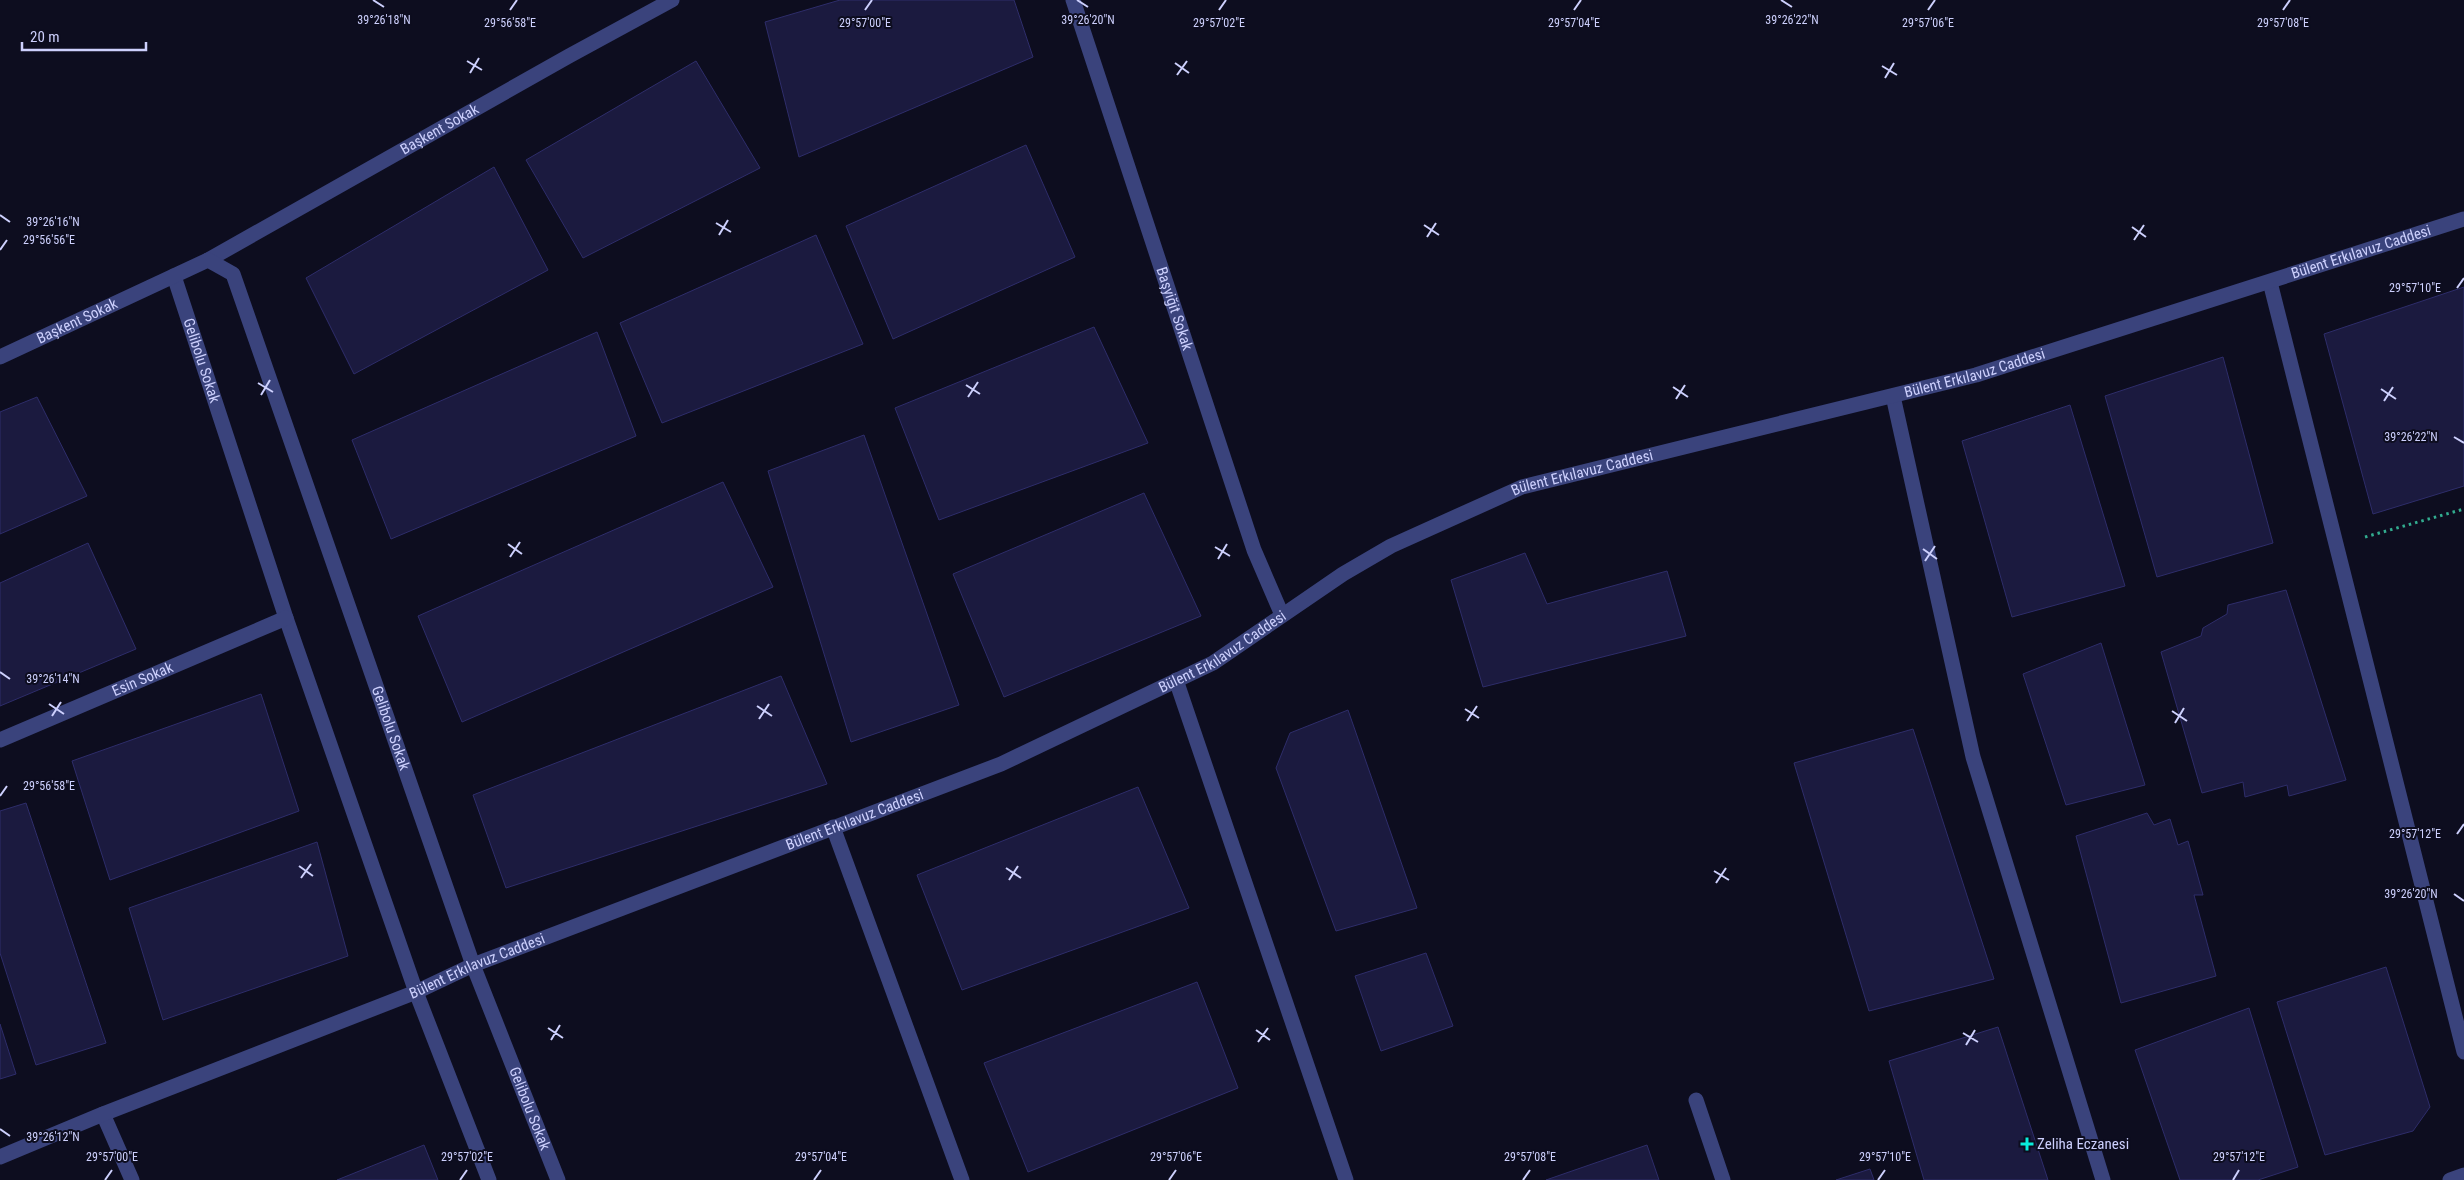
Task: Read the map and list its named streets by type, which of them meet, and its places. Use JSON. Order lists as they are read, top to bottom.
{
  "streets": {
    "street": [
      "Başkent Sokak",
      "Bülent Erkılavuz Caddesi",
      "Başyiğit Sokak",
      "Gelibolu Sokak",
      "Esin Sokak"
    ]
  },
  "crossings": [
    ["Başkent Sokak", "Gelibolu Sokak"],
    ["Bülent Erkılavuz Caddesi", "Başyiğit Sokak"],
    ["Bülent Erkılavuz Caddesi", "Gelibolu Sokak"],
    ["Gelibolu Sokak", "Esin Sokak"]
  ],
  "places": {
    "health": ["Zeliha Eczanesi"]
  },
  "scale_bar": "20 m",
  "coordinates": [
    "39°26'18\"N",
    "39°26'20\"N",
    "39°26'22\"N",
    "29°56'58\"E",
    "29°57'00\"E",
    "29°57'02\"E",
    "29°57'04\"E",
    "29°57'06\"E",
    "29°57'08\"E",
    "39°26'16\"N",
    "29°56'56\"E",
    "29°57'10\"E",
    "39°26'14\"N",
    "29°57'12\"E",
    "39°26'12\"N"
  ]
}
